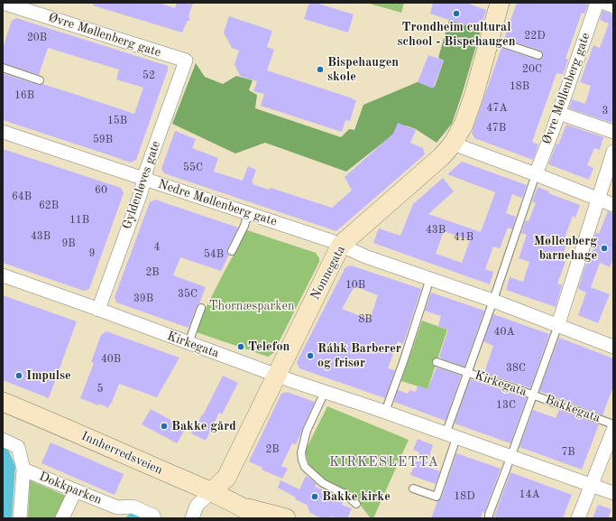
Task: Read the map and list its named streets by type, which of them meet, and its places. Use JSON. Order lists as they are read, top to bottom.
{
  "streets": {
    "street": [
      "Øvre Møllenberg gate",
      "Gyldenløves gate",
      "Nedre Møllenberg gate",
      "Nonnegata",
      "Kirkegata",
      "Bakkegata",
      "Innherredsveien",
      "Dokkparken"
    ]
  },
  "crossings": [
    ["Øvre Møllenberg gate", "Gyldenløves gate"],
    ["Gyldenløves gate", "Nedre Møllenberg gate"],
    ["Gyldenløves gate", "Kirkegata"],
    ["Nedre Møllenberg gate", "Nonnegata"],
    ["Nonnegata", "Kirkegata"],
    ["Nonnegata", "Innherredsveien"],
    ["Kirkegata", "Bakkegata"]
  ],
  "districts": ["KIRKESLETTA"],
  "parks": ["Thornæsparken"],
  "places": [
    "Trondheim cultural school - Bispehaugen",
    "Bispehaugen skole",
    "Møllenberg barnehage",
    "Telefon",
    "Ráhk Barberer og frisør",
    "Impulse",
    "Bakke gård",
    "Bakke kirke"
  ],
  "house_numbers": [
    "22D",
    "20B",
    "20C",
    "52",
    "18B",
    "16B",
    "47A",
    "3",
    "15B",
    "47B",
    "59B",
    "55C",
    "60",
    "64B",
    "62B",
    "11B",
    "43B",
    "43B",
    "41B",
    "9B",
    "4",
    "9",
    "54B",
    "2B",
    "10B",
    "35C",
    "39B",
    "8B",
    "40A",
    "40B",
    "38C",
    "5",
    "13C",
    "2B",
    "7B",
    "14A",
    "18D"
  ]
}
